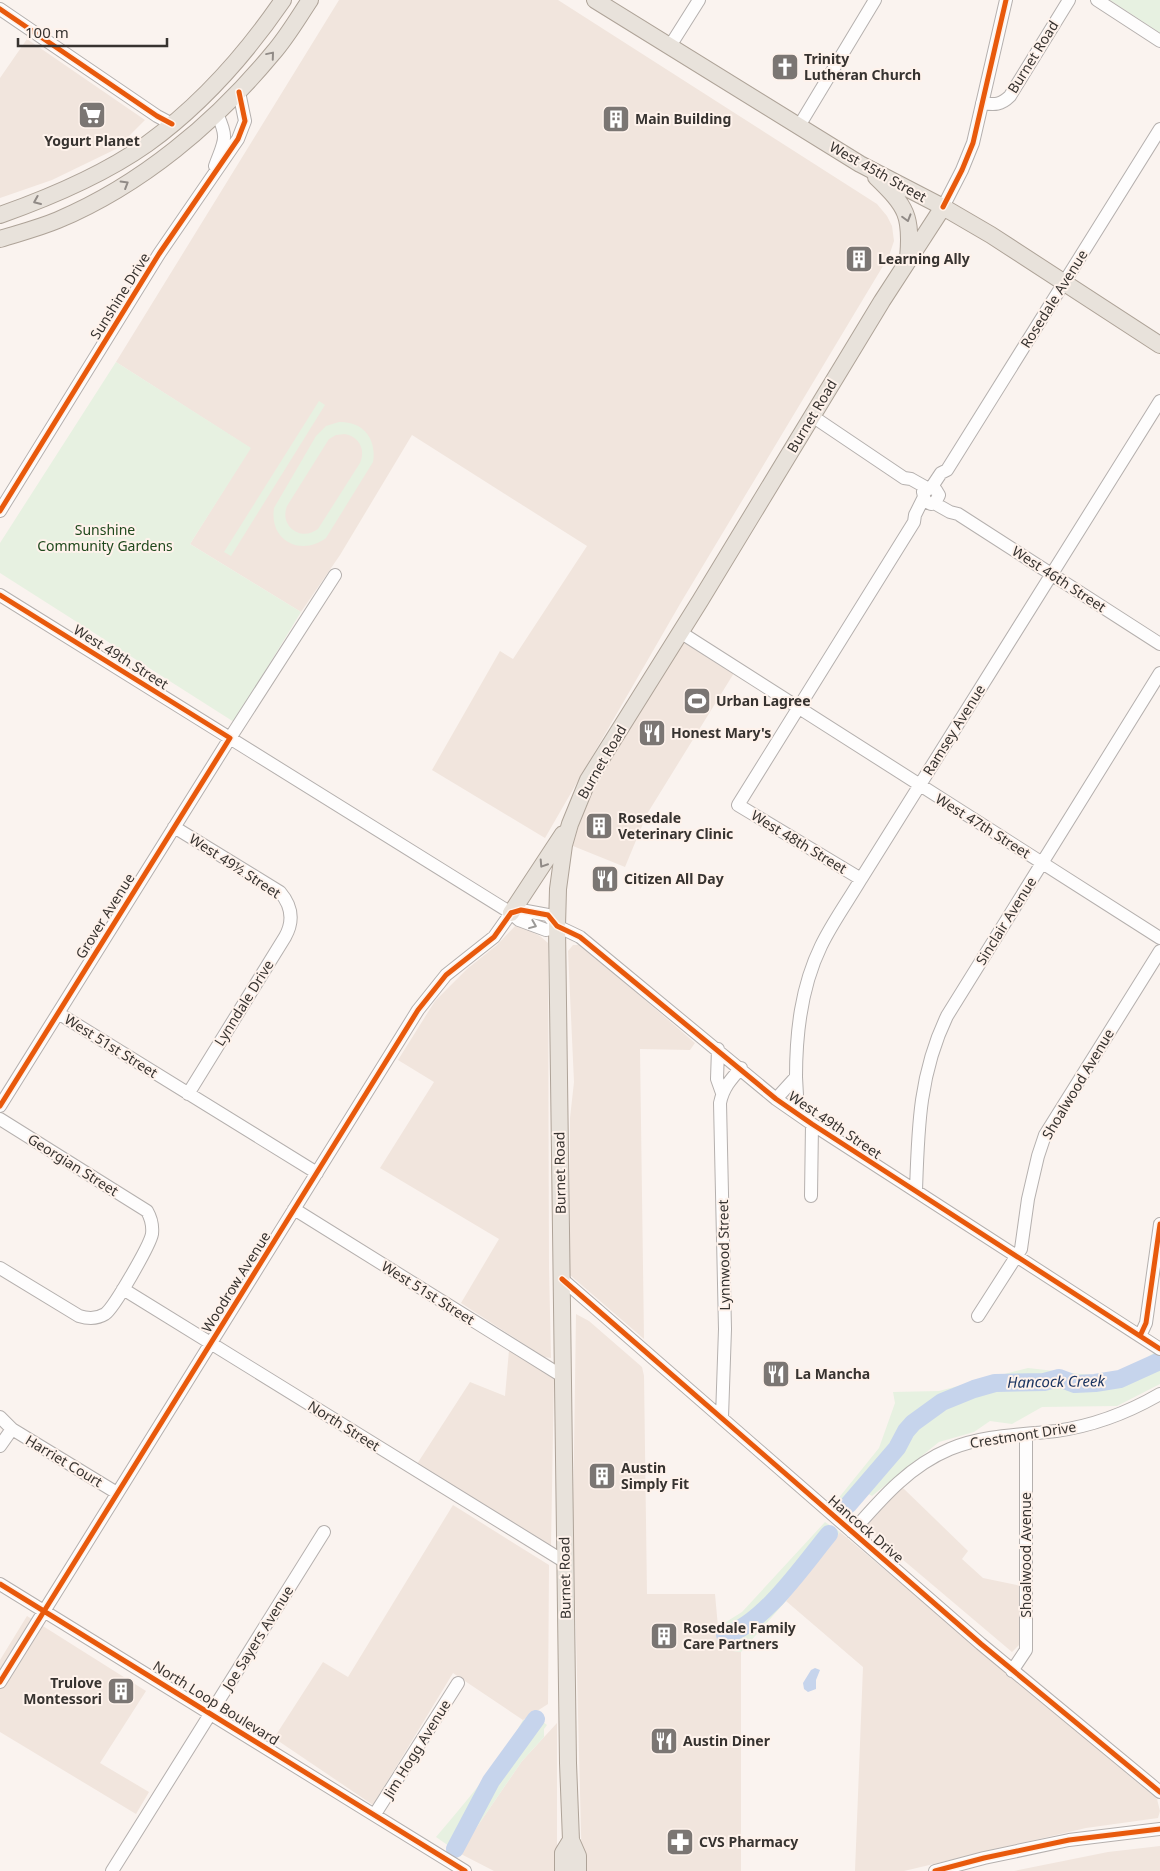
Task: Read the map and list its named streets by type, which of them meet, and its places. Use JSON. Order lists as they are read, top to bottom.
{
  "streets": {
    "main road": ["Burnet Road", "West 45th Street"],
    "street": [
      "Sunshine Drive",
      "Rosedale Avenue",
      "West 46th Street",
      "West 49th Street",
      "Ramsey Avenue",
      "West 47th Street",
      "West 48th Street",
      "West 49½ Street",
      "Grover Avenue",
      "Sinclair Avenue",
      "Lynndale Drive",
      "West 51st Street",
      "Shoalwood Avenue",
      "Georgian Street",
      "Lynnwood Street",
      "Woodrow Avenue",
      "North Street",
      "Crestmont Drive",
      "Harriet Court",
      "Hancock Drive",
      "Joe Sayers Avenue",
      "North Loop Boulevard",
      "Jim Hogg Avenue"
    ]
  },
  "crossings": [
    ["Burnet Road", "West 45th Street"],
    ["Burnet Road", "West 46th Street"],
    ["Burnet Road", "West 49th Street"],
    ["Burnet Road", "West 47th Street"],
    ["Burnet Road", "West 51st Street"],
    ["Burnet Road", "North Street"],
    ["Burnet Road", "Hancock Drive"],
    ["West 45th Street", "Rosedale Avenue"],
    ["Rosedale Avenue", "West 46th Street"],
    ["Rosedale Avenue", "West 47th Street"],
    ["Rosedale Avenue", "West 48th Street"],
    ["West 46th Street", "Ramsey Avenue"],
    ["West 49th Street", "Ramsey Avenue"],
    ["West 49th Street", "Grover Avenue"],
    ["West 49th Street", "Sinclair Avenue"],
    ["West 49th Street", "Shoalwood Avenue"],
    ["West 49th Street", "Lynnwood Street"],
    ["West 49th Street", "Woodrow Avenue"],
    ["Ramsey Avenue", "West 47th Street"],
    ["Ramsey Avenue", "West 48th Street"],
    ["West 47th Street", "Sinclair Avenue"],
    ["West 49½ Street", "Grover Avenue"],
    ["West 49½ Street", "Lynndale Drive"],
    ["Grover Avenue", "West 51st Street"],
    ["Lynndale Drive", "West 51st Street"],
    ["West 51st Street", "Woodrow Avenue"],
    ["Shoalwood Avenue", "Crestmont Drive"],
    ["Shoalwood Avenue", "Hancock Drive"],
    ["Georgian Street", "North Street"],
    ["Lynnwood Street", "Hancock Drive"],
    ["Woodrow Avenue", "North Street"],
    ["Woodrow Avenue", "Harriet Court"],
    ["Woodrow Avenue", "North Loop Boulevard"],
    ["Crestmont Drive", "Hancock Drive"],
    ["Joe Sayers Avenue", "North Loop Boulevard"],
    ["North Loop Boulevard", "Jim Hogg Avenue"]
  ],
  "water": ["Hancock Creek"],
  "parks": ["Sunshine Community Gardens"],
  "places": {
    "church": ["Trinity Lutheran Church"],
    "supermarket": ["Yogurt Planet"],
    "building": [
      "Main Building",
      "Learning Ally",
      "Rosedale Veterinary Clinic",
      "Austin Simply Fit",
      "Rosedale Family Care Partners",
      "Trulove Montessori"
    ],
    "sports": ["Urban Lagree"],
    "restaurant": [
      "Honest Mary's",
      "Citizen All Day",
      "La Mancha",
      "Austin Diner"
    ],
    "pharmacy": ["CVS Pharmacy"]
  },
  "scale_bar": "100 m"
}
